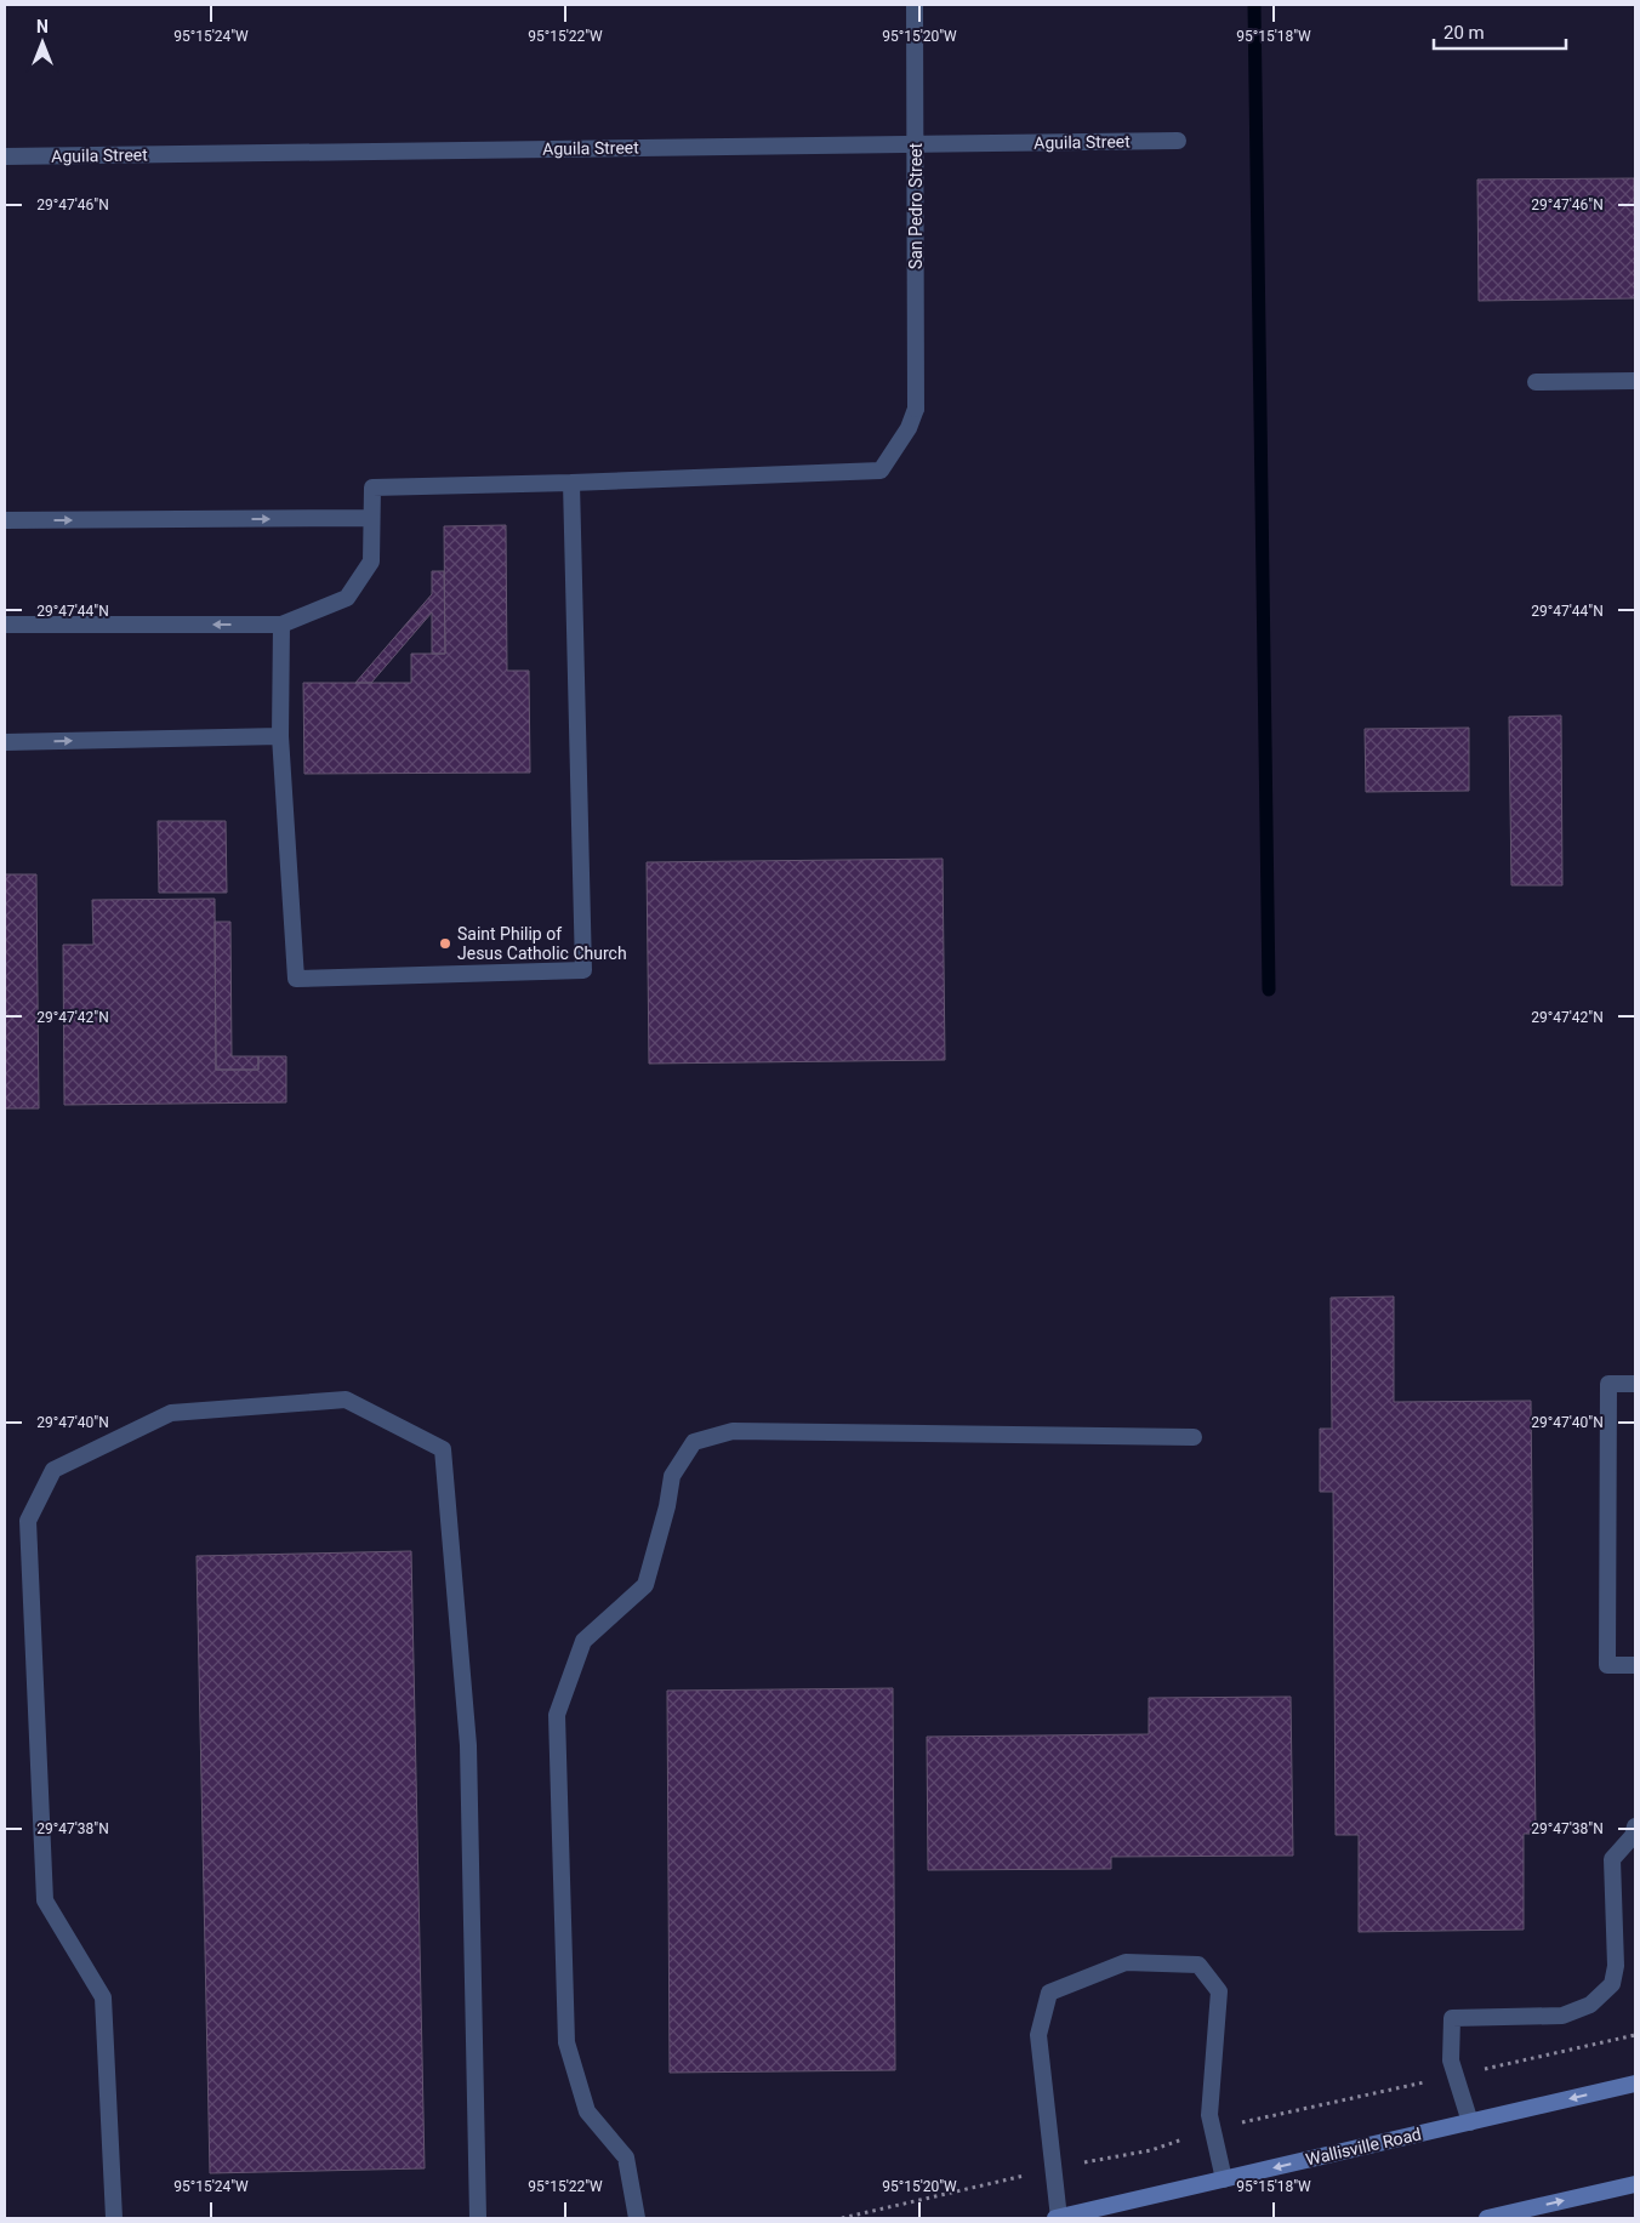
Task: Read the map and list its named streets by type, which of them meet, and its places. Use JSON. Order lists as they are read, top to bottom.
{
  "streets": {
    "main road": ["Wallisville Road"],
    "street": ["Aguila Street", "San Pedro Street"]
  },
  "crossings": [
    ["Aguila Street", "San Pedro Street"]
  ],
  "places": ["Saint Philip of Jesus Catholic Church"],
  "scale_bar": "20 m",
  "north": "top",
  "coordinates": [
    "95°15'24\"W",
    "95°15'22\"W",
    "95°15'20\"W",
    "95°15'18\"W",
    "29°47'46\"N",
    "29°47'44\"N",
    "29°47'42\"N",
    "29°47'40\"N",
    "29°47'38\"N"
  ]
}
